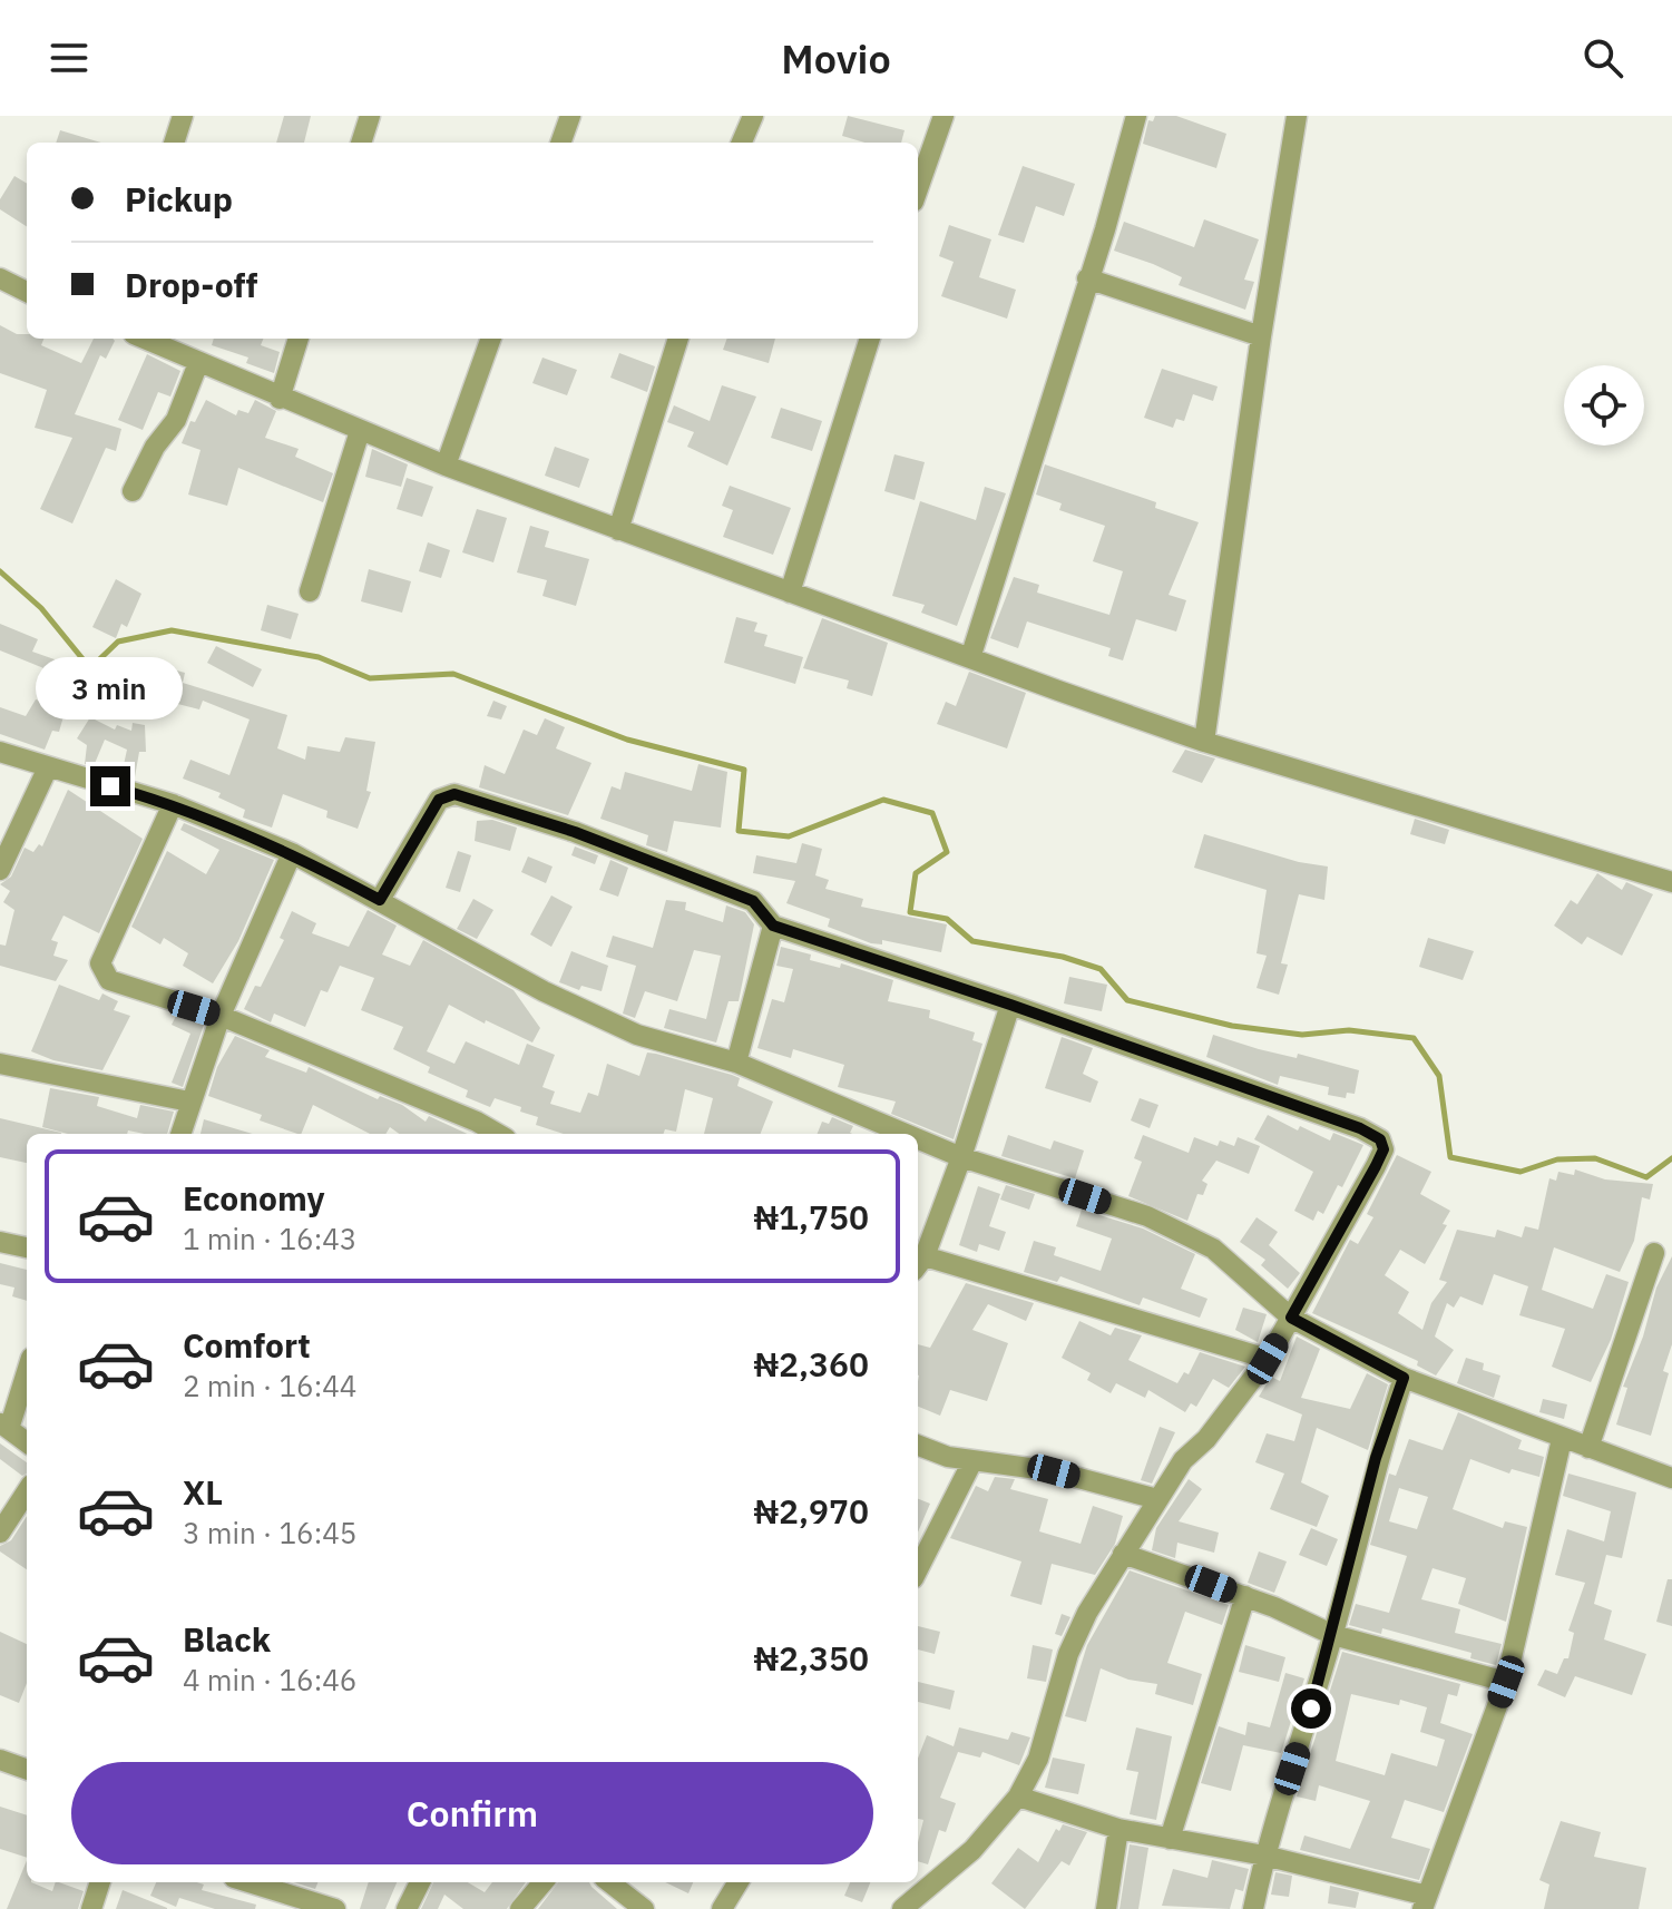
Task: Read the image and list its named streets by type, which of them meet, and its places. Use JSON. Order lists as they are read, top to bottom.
{
  "page": {
    "header": "Movio",
    "banner": ["Pickup", "Drop-off"],
    "bubble": "3 min",
    "list": [
      {
        "name": "Economy",
        "note": "1 min · 16:43",
        "value": "₦1,750"
      },
      {
        "name": "Comfort",
        "note": "2 min · 16:44",
        "value": "₦2,360"
      },
      {
        "name": "XL",
        "note": "3 min · 16:45",
        "value": "₦2,970"
      },
      {
        "name": "Black",
        "note": "4 min · 16:46",
        "value": "₦2,350"
      }
    ],
    "buttons": "Confirm"
  }
}
